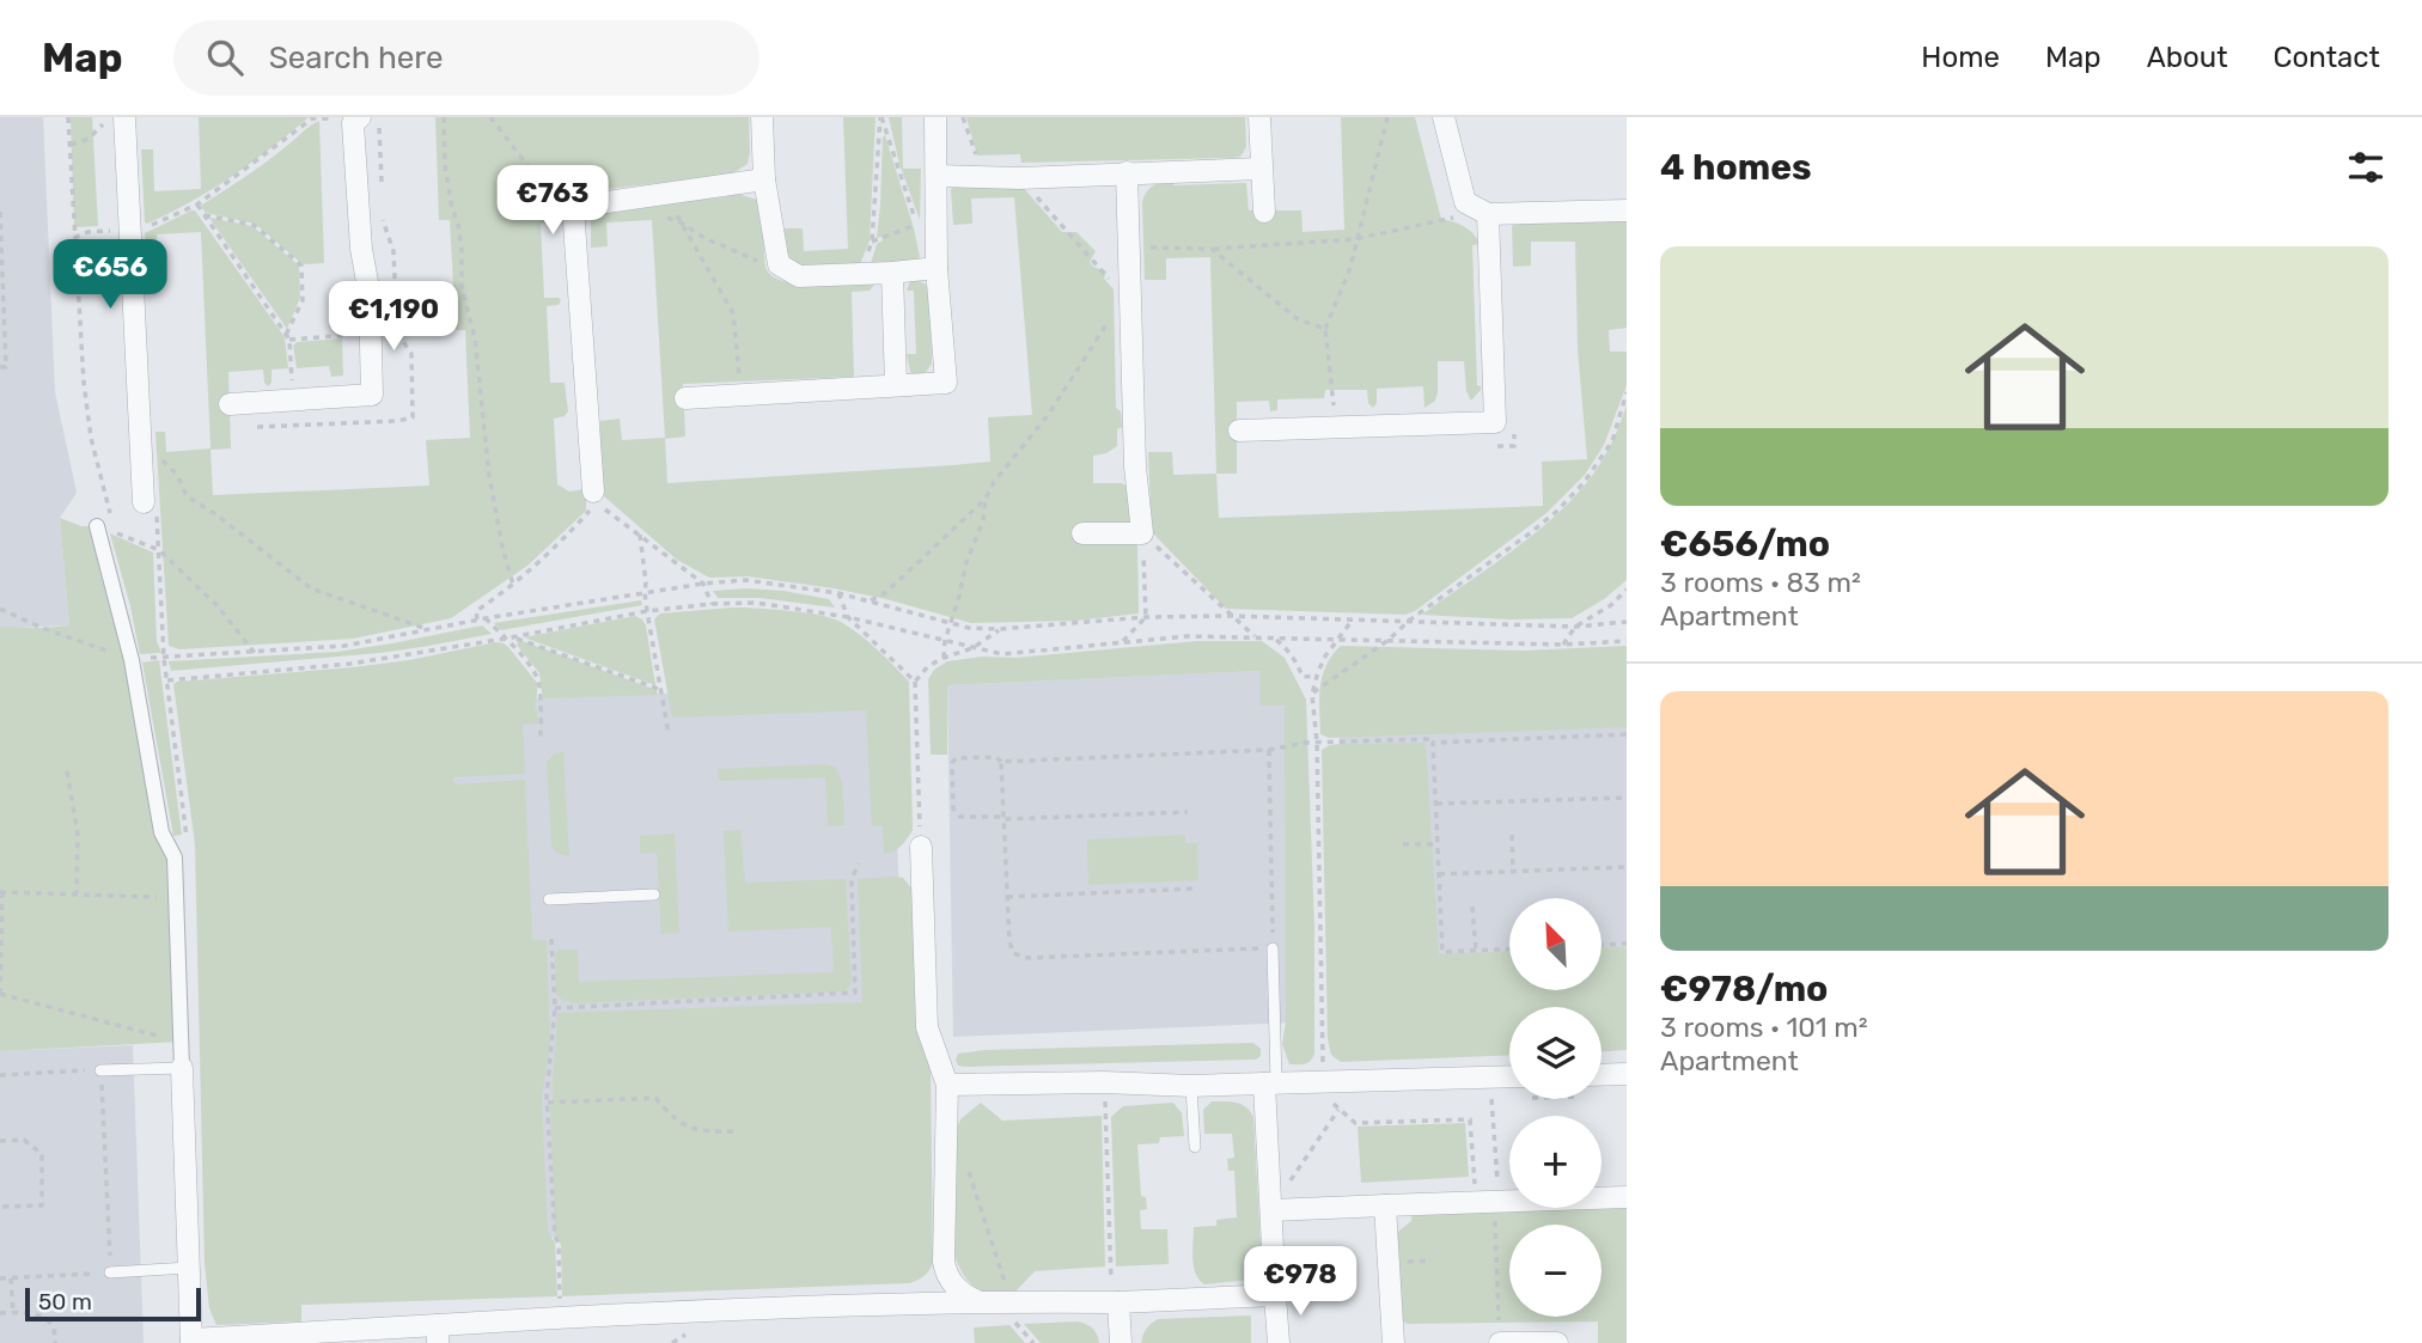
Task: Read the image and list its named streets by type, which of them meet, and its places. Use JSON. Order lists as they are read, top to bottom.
{
  "scale_bar": "50 m",
  "north": "top left",
  "page": {
    "header": "Map",
    "search": "Search here",
    "nav": [
      "Home",
      "Map",
      "About",
      "Contact"
    ],
    "heading": "4 homes",
    "price": [
      "€763",
      "€656",
      "€1,190",
      "€978"
    ],
    "list": [
      {
        "name": "€656/mo",
        "note": "3 rooms · 83 m² · Apartment"
      },
      {
        "name": "€978/mo",
        "note": "3 rooms · 101 m² · Apartment"
      }
    ],
    "map_buttons": ["+", "−"],
    "scale": "50 m"
  }
}
